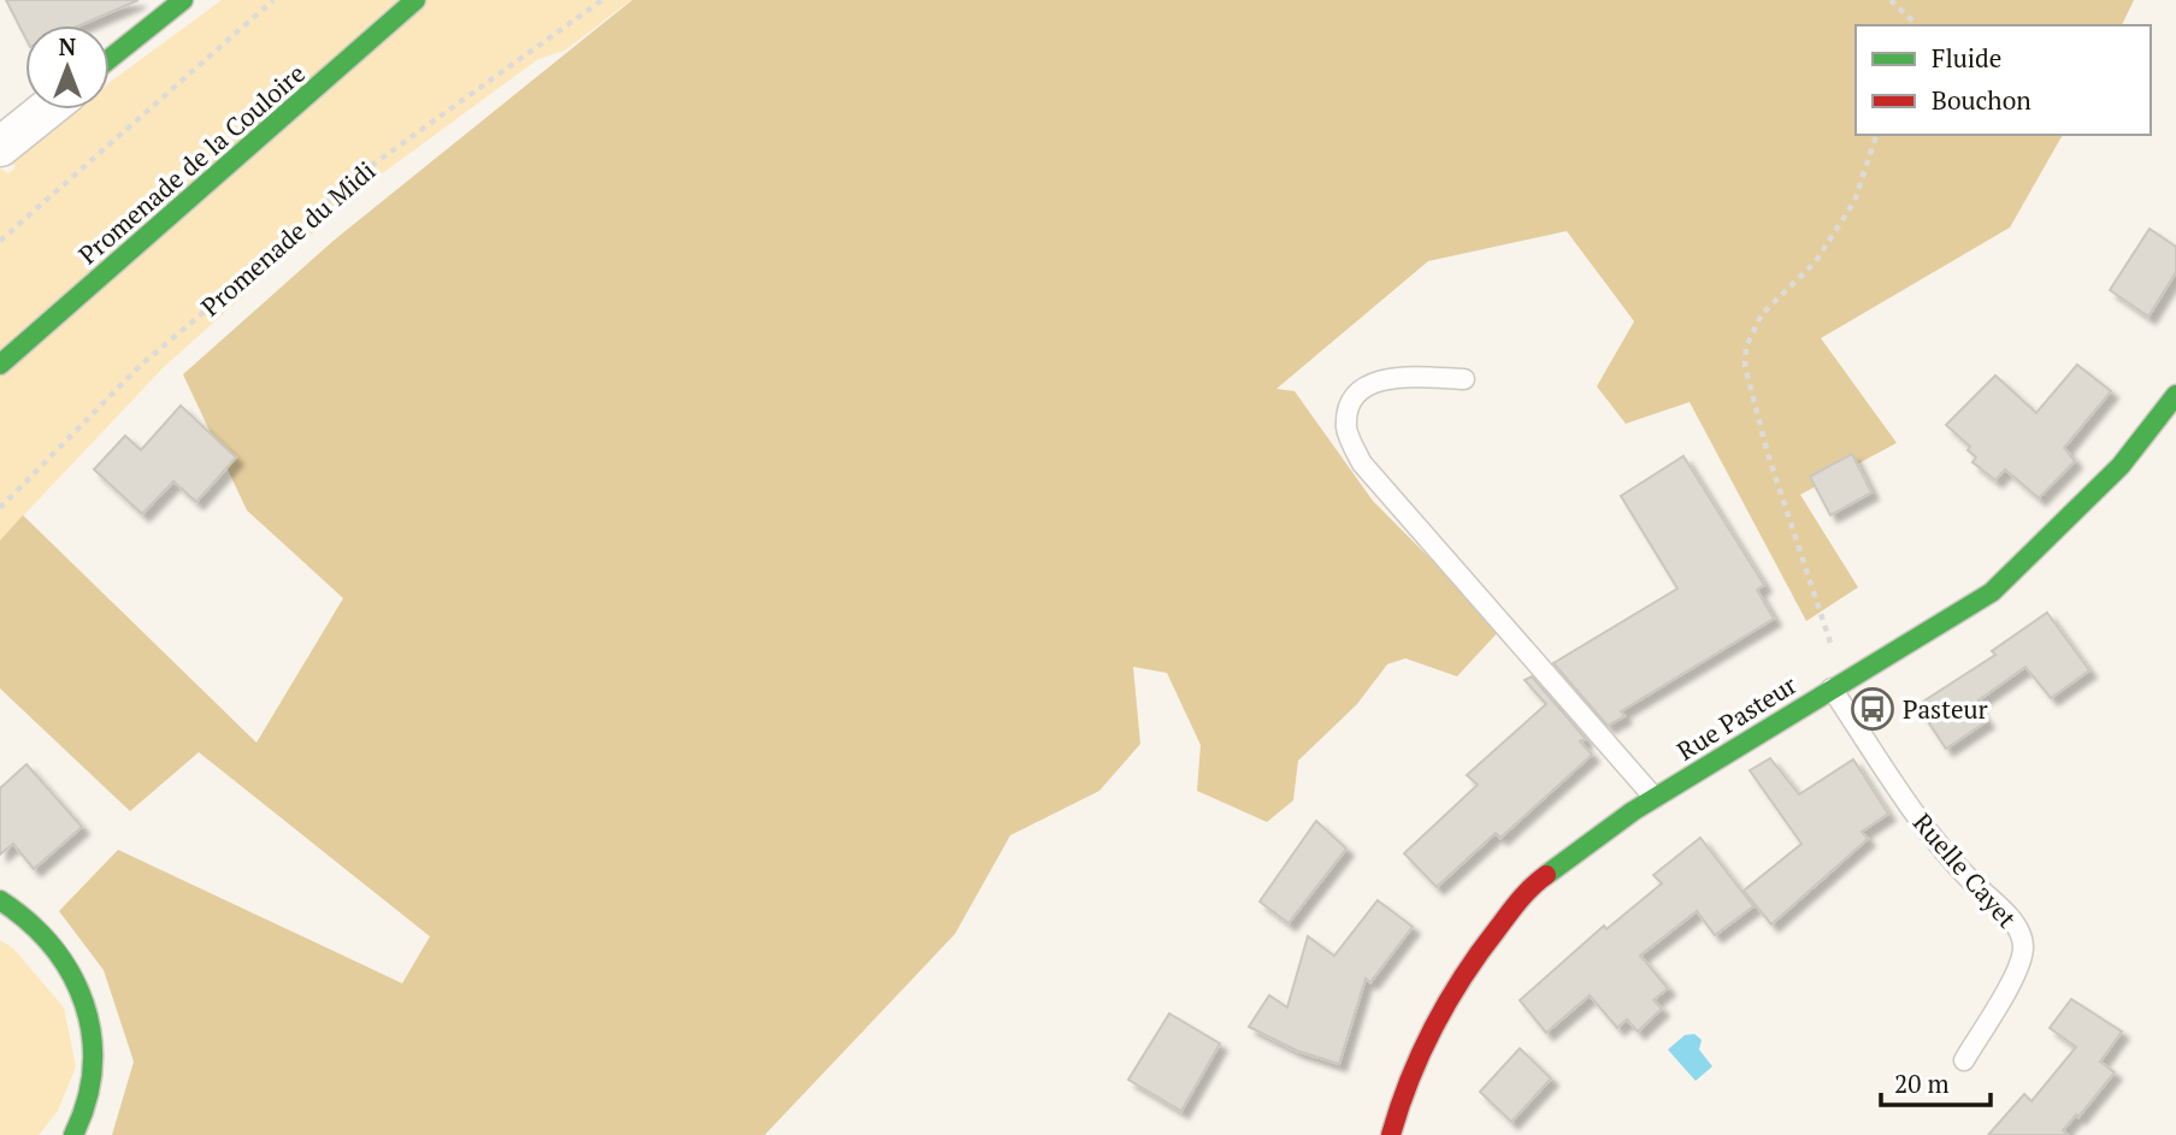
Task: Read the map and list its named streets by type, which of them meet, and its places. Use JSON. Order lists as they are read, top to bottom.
{
  "streets": {
    "main road": ["Promenade de la Couloire", "Rue Pasteur"],
    "lane": ["Ruelle Cayet"],
    "path": ["Promenade du Midi"]
  },
  "crossings": [
    ["Rue Pasteur", "Ruelle Cayet"]
  ],
  "places": {
    "bus stop": ["Pasteur"]
  },
  "legend": ["Fluide", "Bouchon"],
  "scale_bar": "20 m",
  "north": "top"
}
